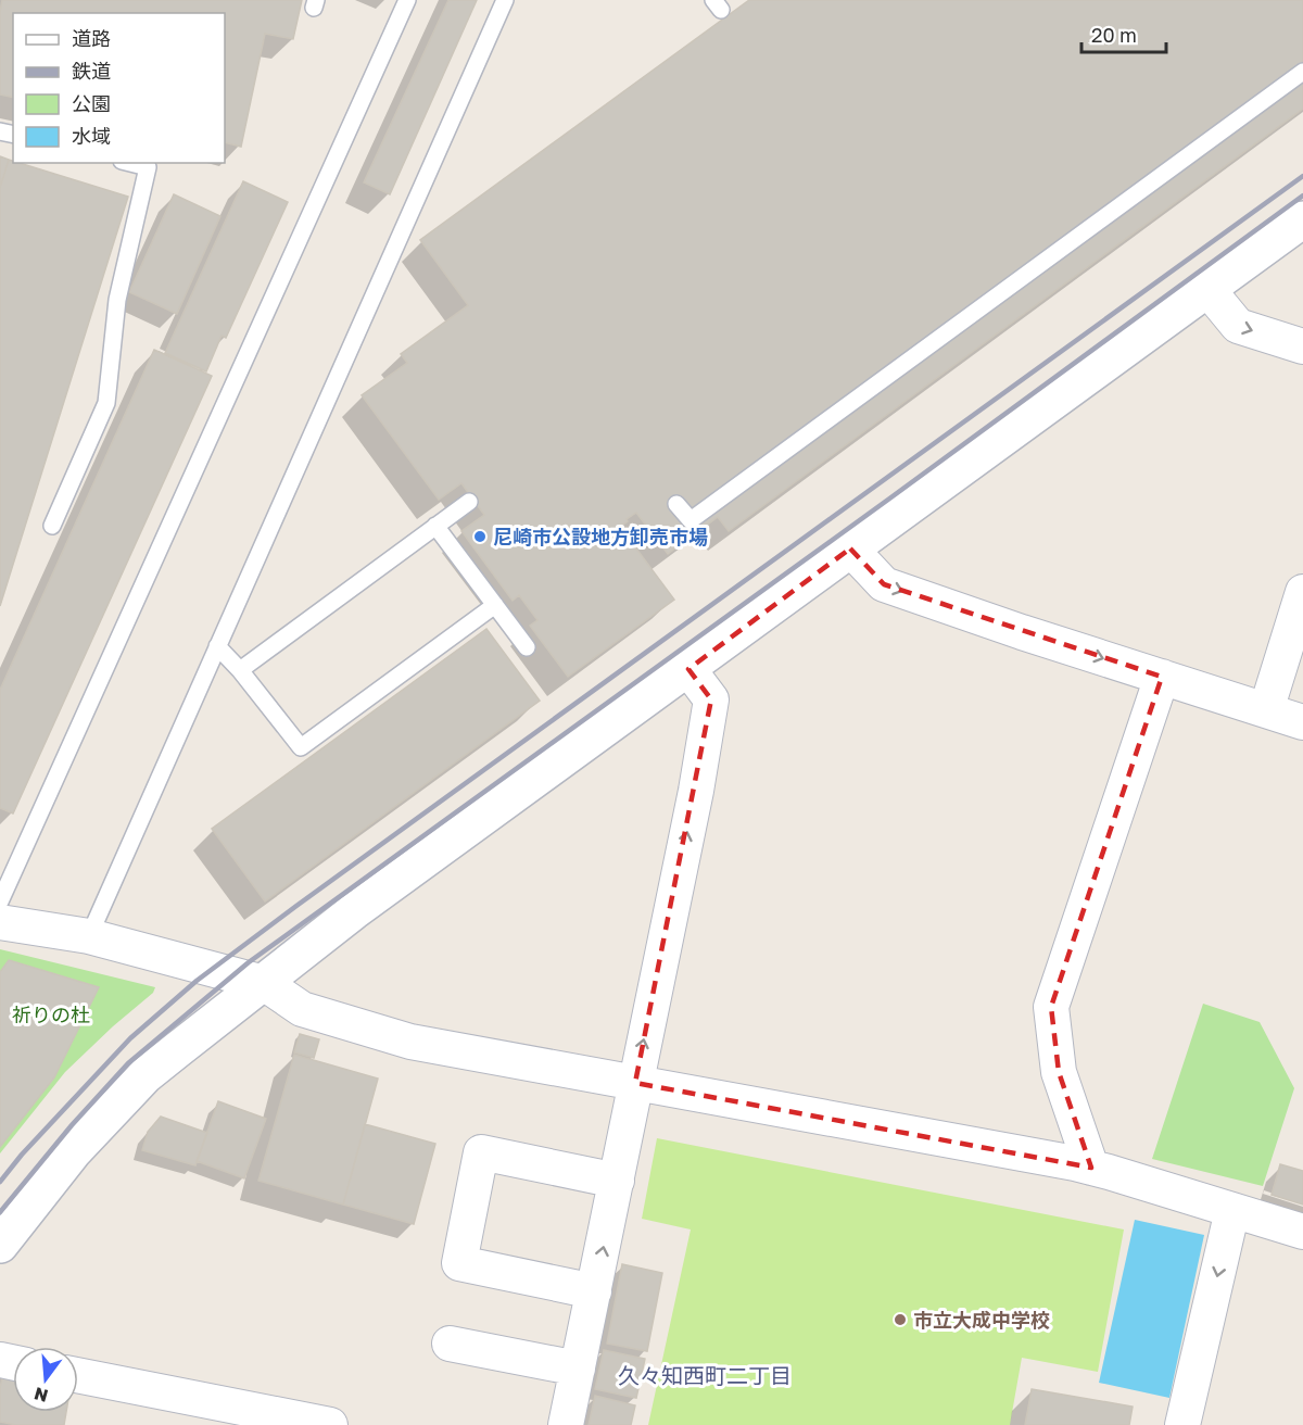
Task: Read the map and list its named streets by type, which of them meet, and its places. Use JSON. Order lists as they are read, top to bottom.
{
  "districts": ["久々知西町二丁目"],
  "parks": ["祈りの杜"],
  "places": ["尼崎市公設地方卸売市場", "市立大成中学校"],
  "legend": [
    "道路",
    "鉄道",
    "公園",
    "水域"
  ],
  "scale_bar": "20 m",
  "north": "bottom"
}
